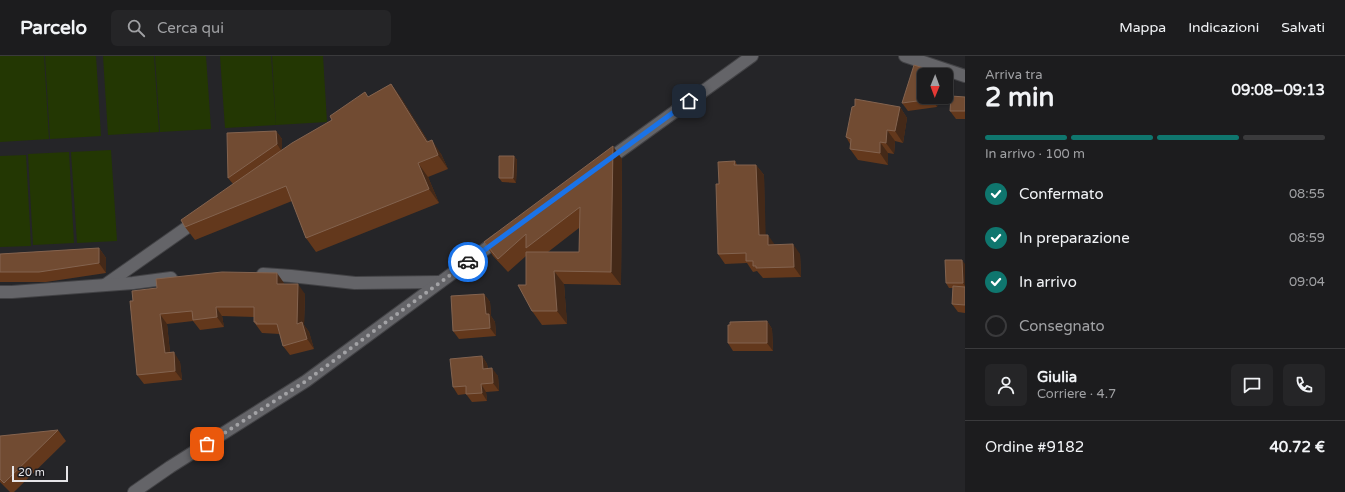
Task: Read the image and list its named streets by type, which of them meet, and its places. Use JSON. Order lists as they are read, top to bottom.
{
  "scale_bar": "20 m",
  "north": "bottom",
  "page": {
    "header": "Parcelo",
    "search": "Cerca qui",
    "nav": ["Mappa", "Indicazioni", "Salvati"],
    "heading": ["2 min", "Arriva tra", "09:08–09:13"],
    "panel": [
      "Giulia",
      "Corriere · 4.7",
      "Ordine #9182",
      "40.72 €"
    ],
    "bar": "In arrivo · 100 m",
    "list": [
      ["Confermato", "08:55"],
      ["In preparazione", "08:59"],
      ["In arrivo", "09:04"],
      "Consegnato"
    ],
    "scale": "20 m"
  }
}
